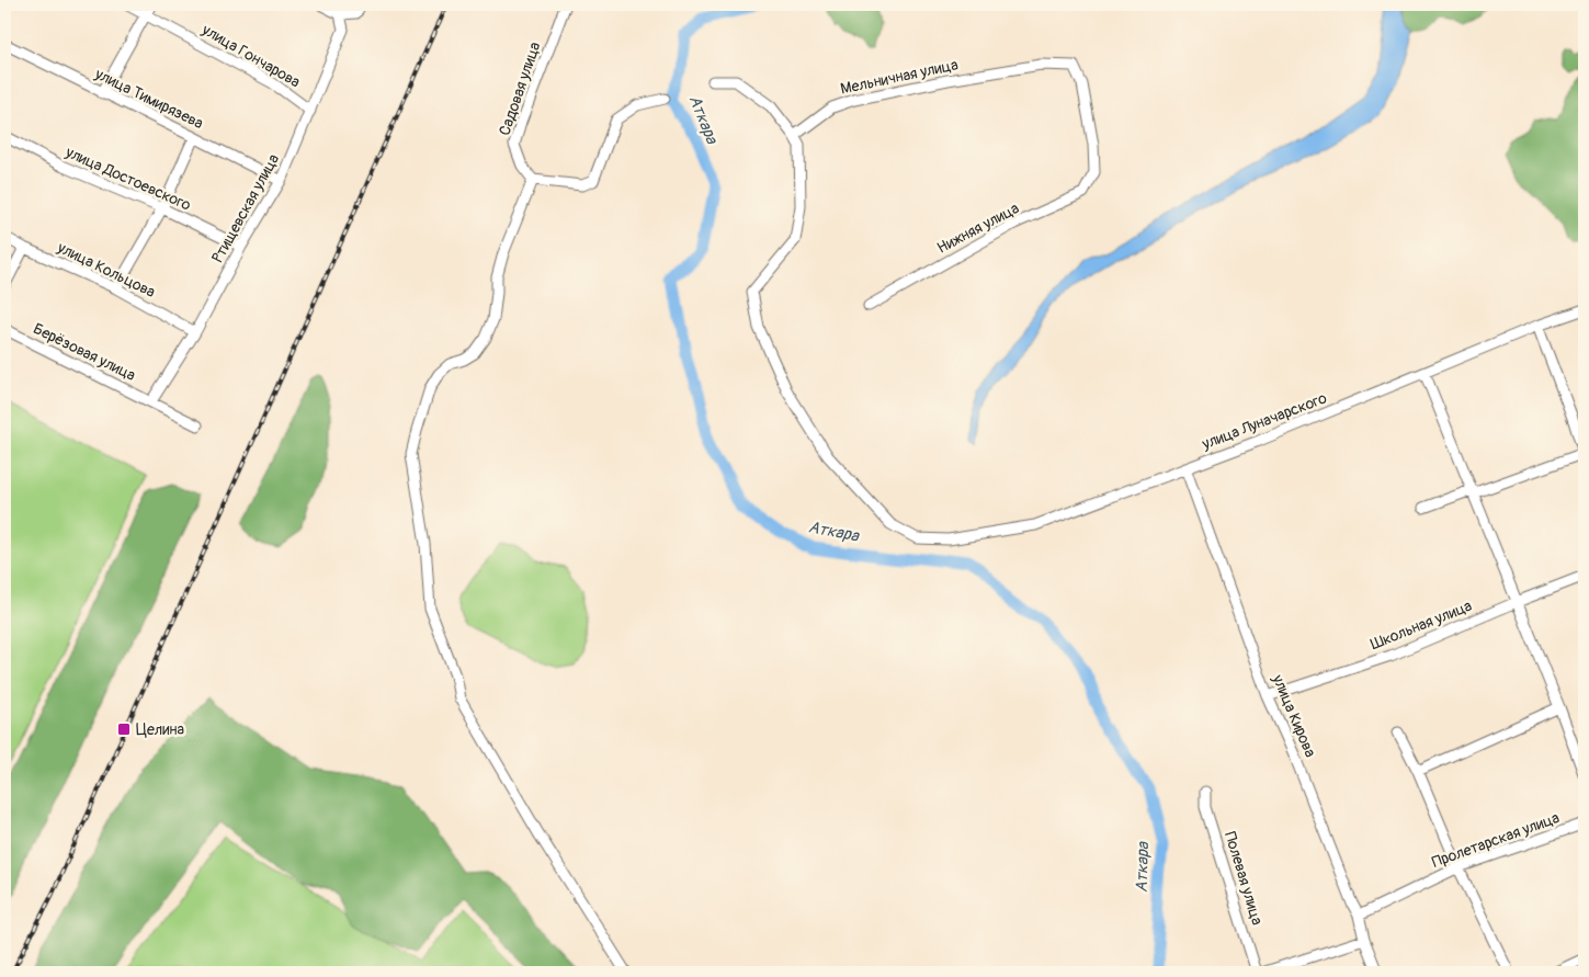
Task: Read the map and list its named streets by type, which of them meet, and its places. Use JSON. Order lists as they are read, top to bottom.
{
  "streets": {
    "street": [
      "улица Гончарова",
      "Мельничная улица",
      "Садовая улица",
      "улица Тимирязева",
      "улица Достоевского",
      "Ртищевская улица",
      "Нижняя улица",
      "улица Кольцова",
      "Берёзовая улица",
      "улица Луначарского",
      "Школьная улица",
      "улица Кирова",
      "Пролетарская улица",
      "Полевая улица"
    ]
  },
  "crossings": [
    ["улица Гончарова", "Ртищевская улица"],
    ["Мельничная улица", "Нижняя улица"],
    ["Мельничная улица", "улица Луначарского"],
    ["улица Тимирязева", "Ртищевская улица"],
    ["улица Достоевского", "Ртищевская улица"],
    ["Ртищевская улица", "улица Кольцова"],
    ["Ртищевская улица", "Берёзовая улица"],
    ["улица Луначарского", "улица Кирова"],
    ["Школьная улица", "улица Кирова"],
    ["улица Кирова", "Пролетарская улица"]
  ],
  "water": ["Аткара"],
  "places": {
    "transit": ["Целина"]
  }
}
